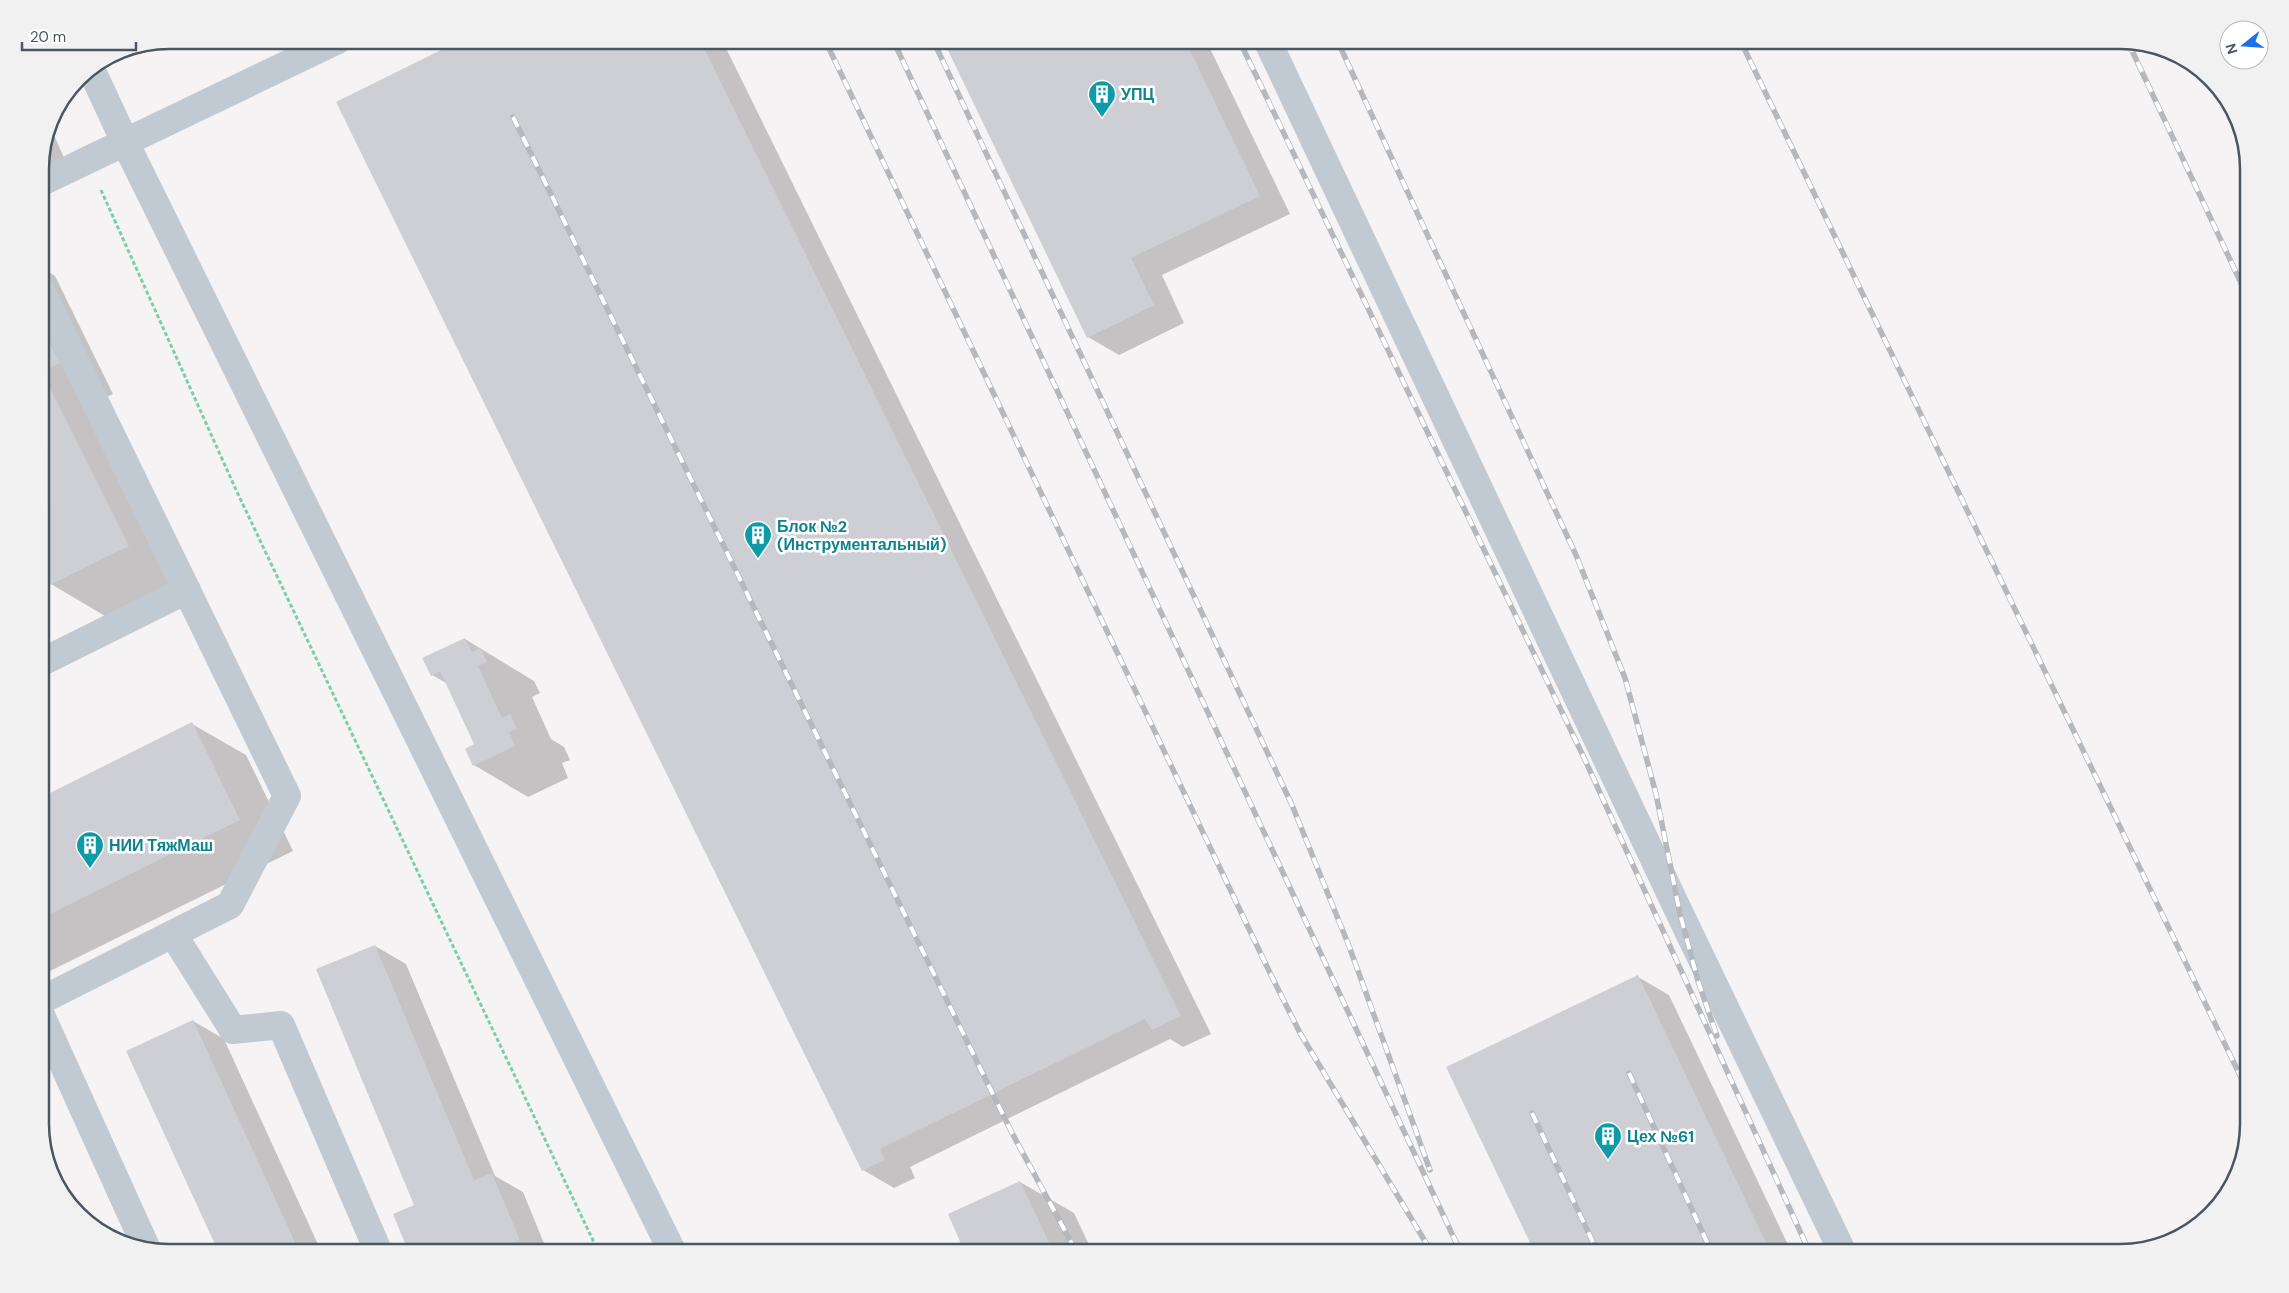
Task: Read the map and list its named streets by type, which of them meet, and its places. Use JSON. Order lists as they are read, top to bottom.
{
  "places": {
    "building": [
      "УПЦ",
      "Блок №2 (Инструментальный)",
      "НИИ ТяжМаш",
      "Цех №61"
    ]
  },
  "scale_bar": "20 m",
  "north": "left"
}
